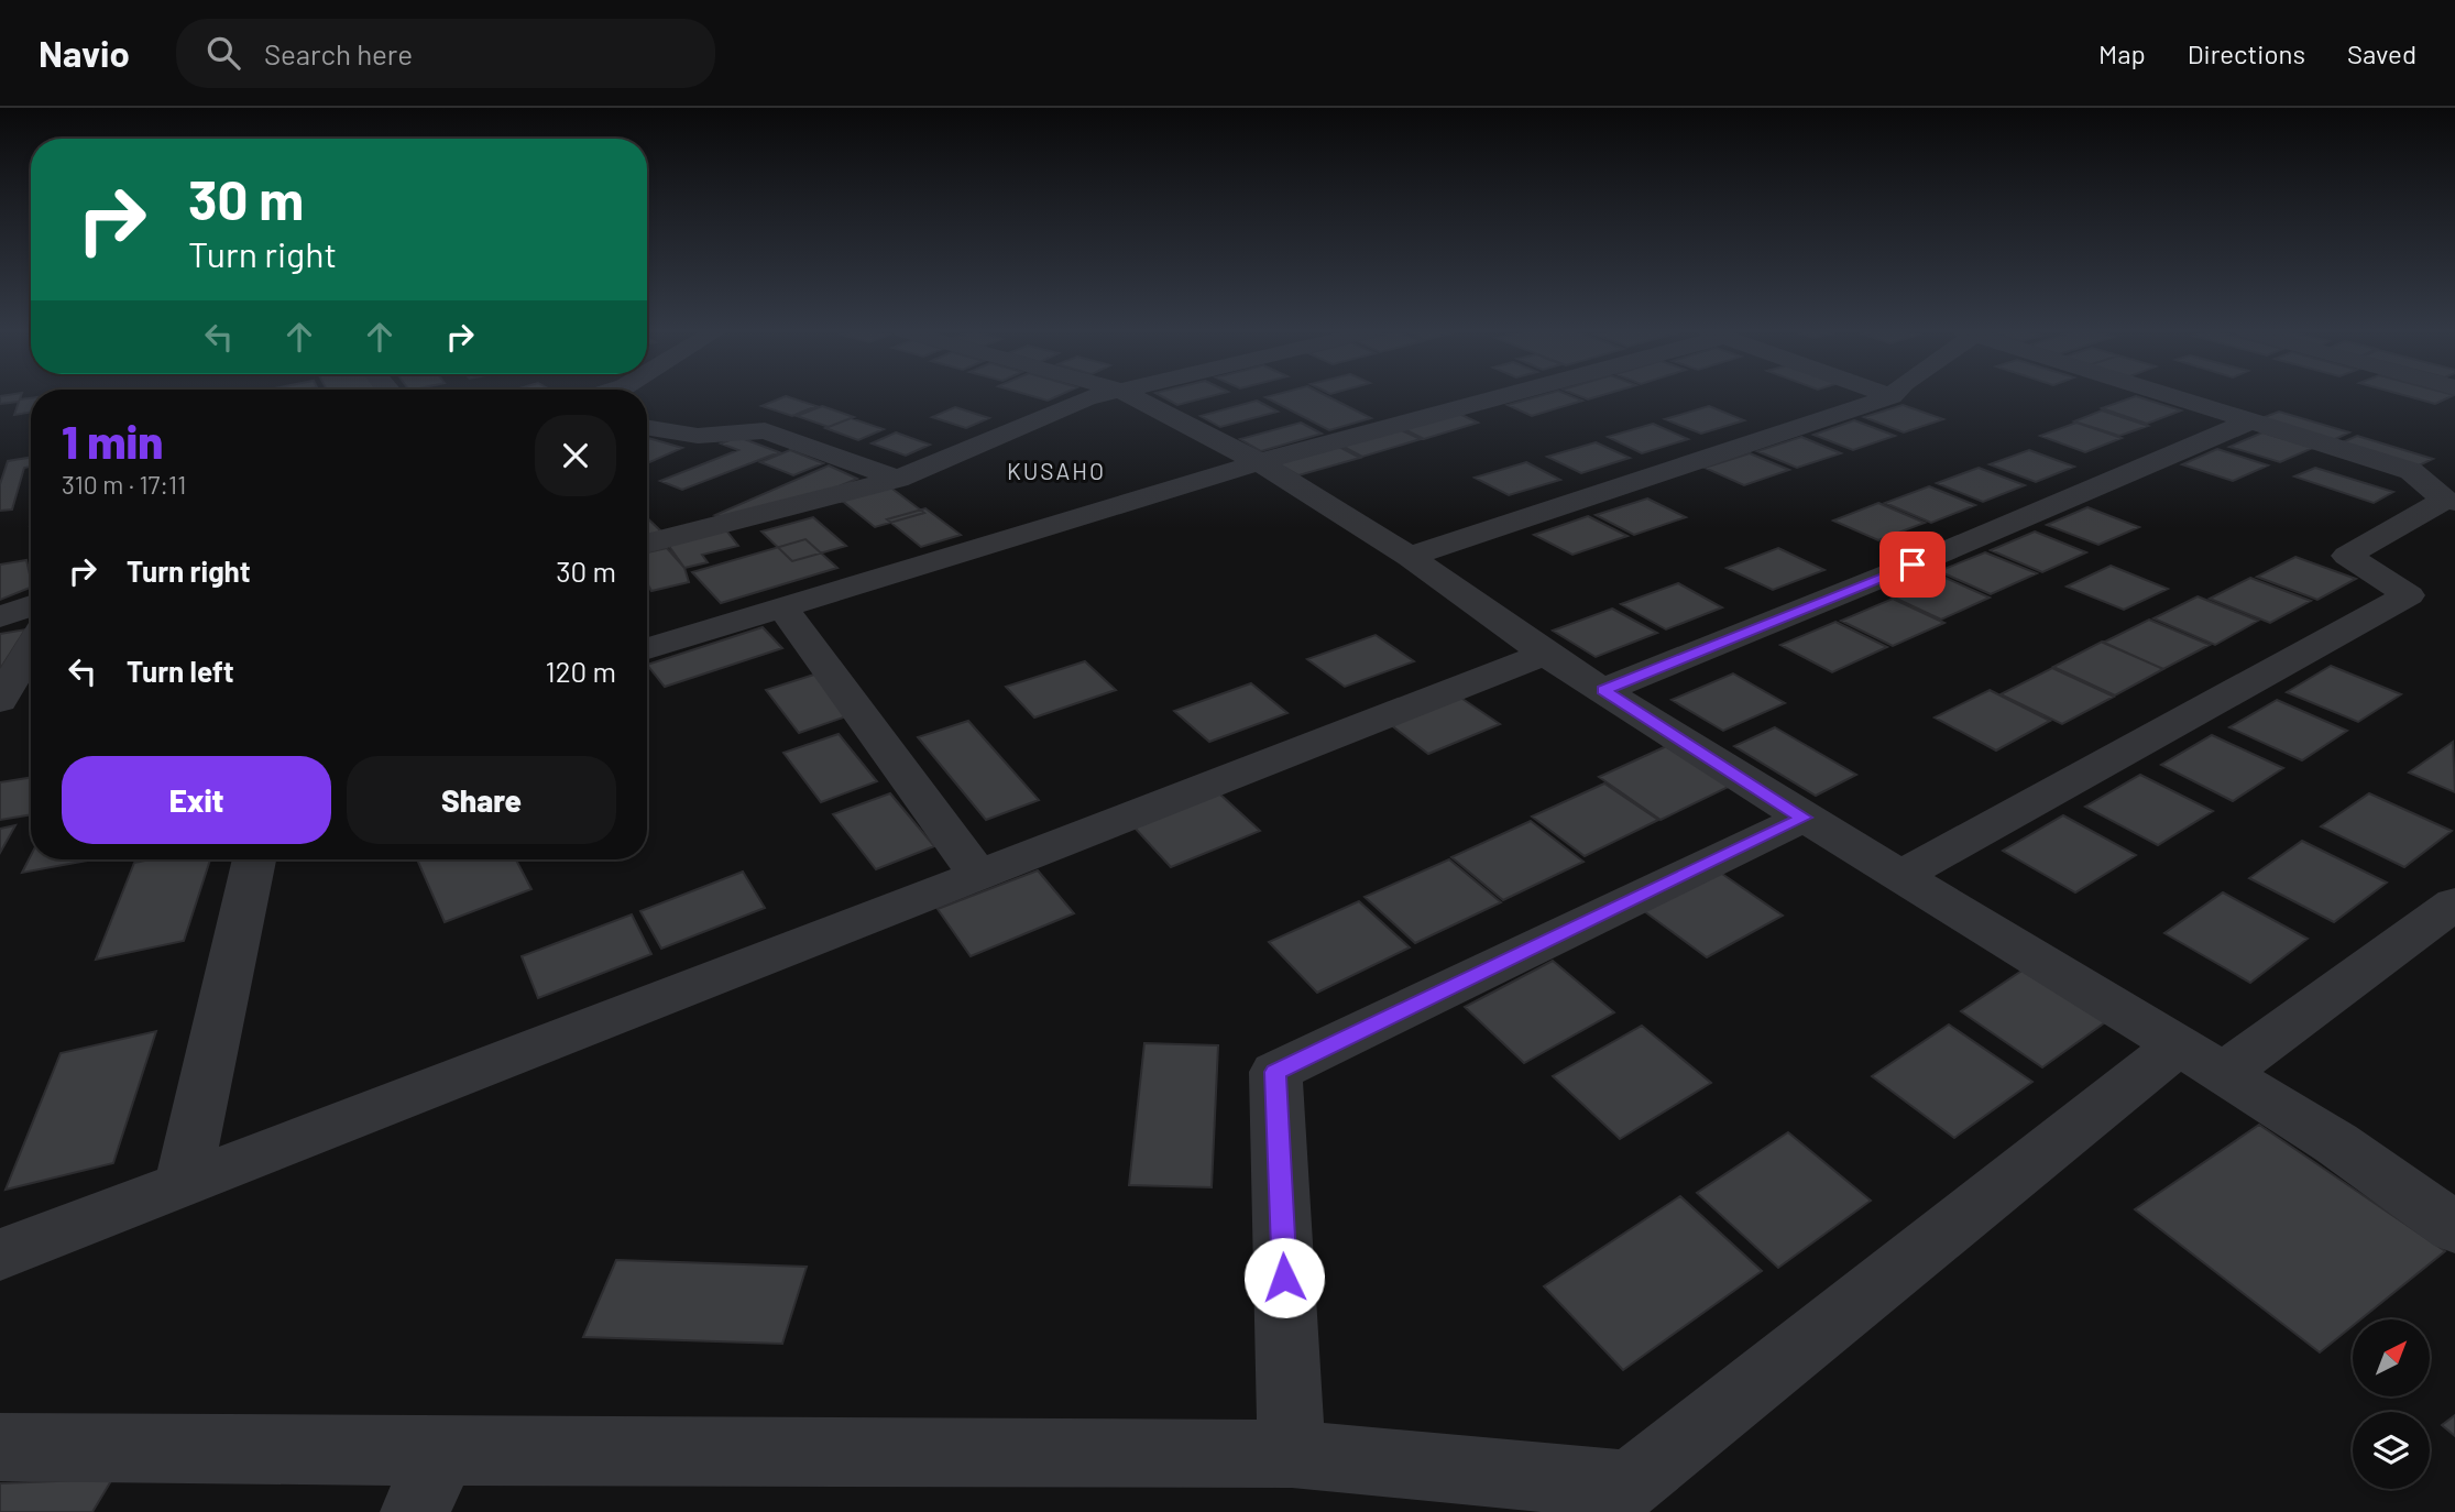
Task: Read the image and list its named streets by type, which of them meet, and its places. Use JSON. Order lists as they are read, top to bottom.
{
  "districts": ["KUSAHO"],
  "north": "top right",
  "page": {
    "header": "Navio",
    "search": "Search here",
    "nav": ["Map", "Directions", "Saved"],
    "turn": ["30 m", "Turn right"],
    "heading": ["1 min", "310 m · 17:11"],
    "list": [
      {
        "name": "Turn right",
        "value": "30 m"
      },
      {
        "name": "Turn left",
        "value": "120 m"
      }
    ],
    "buttons": ["Exit", "Share"]
  }
}
